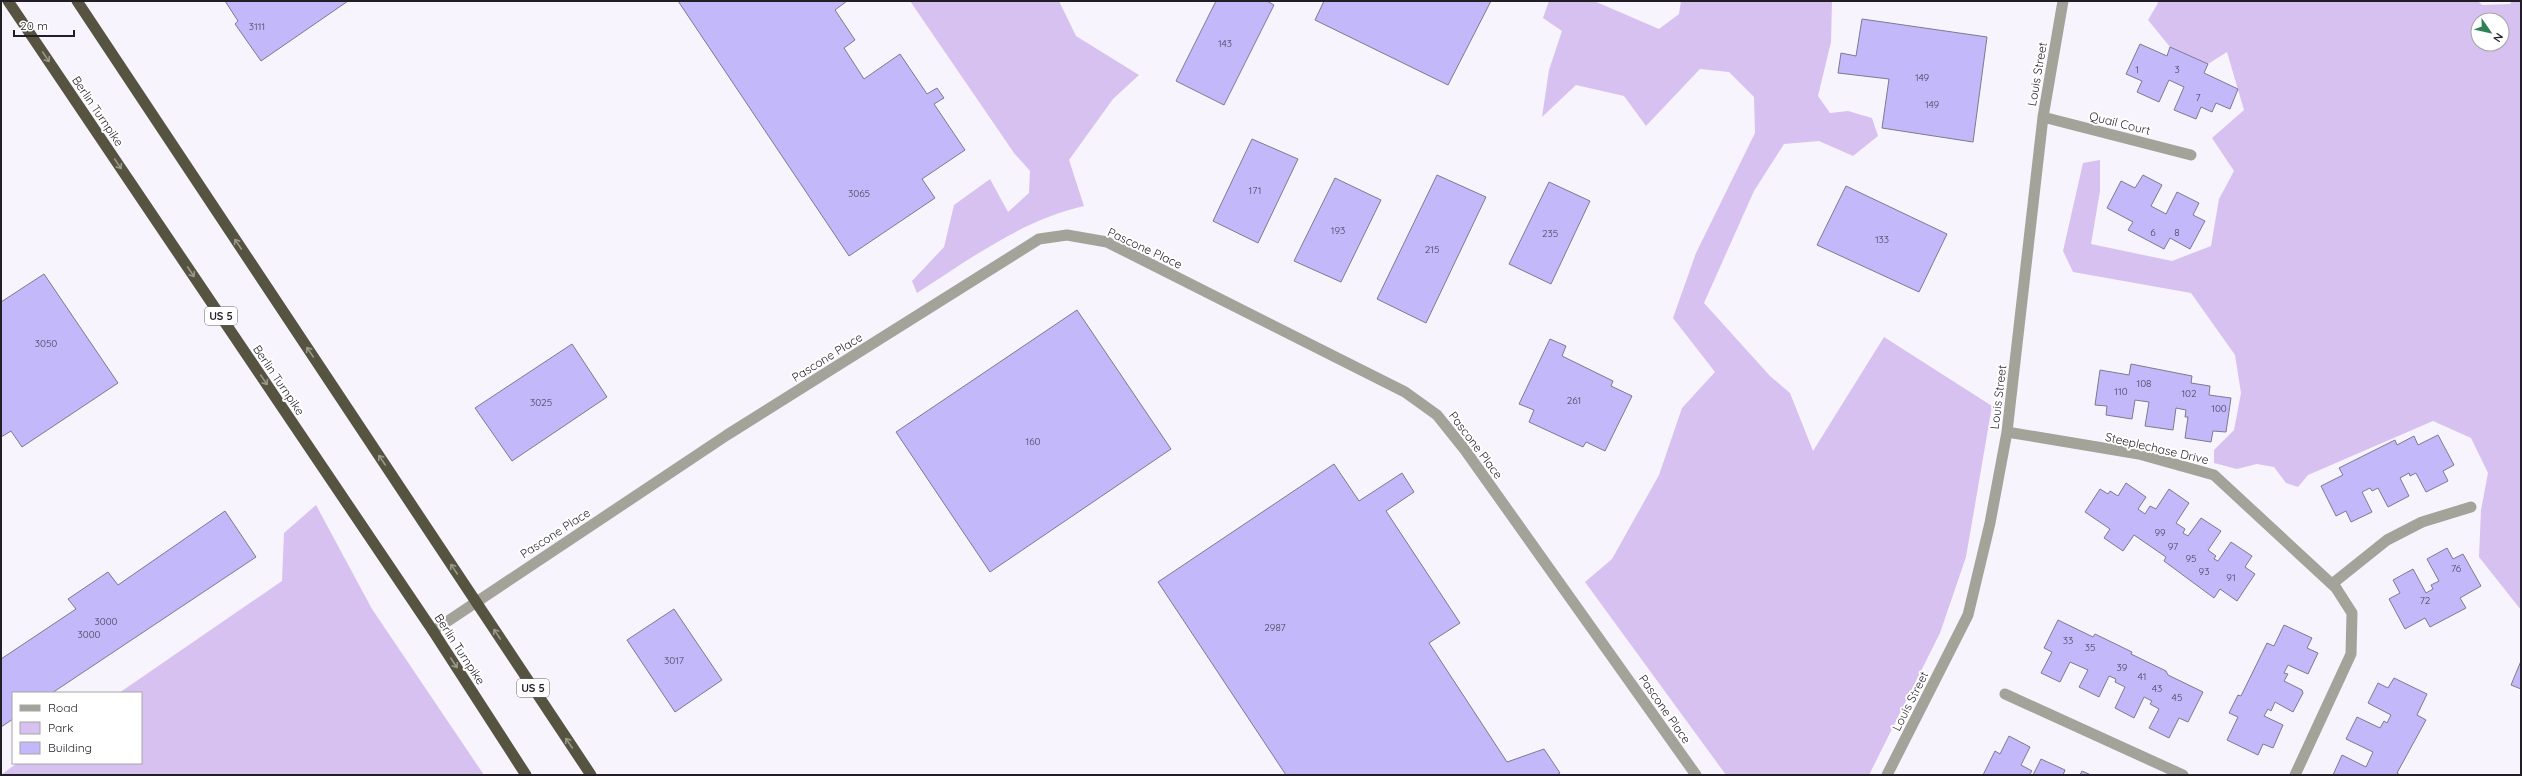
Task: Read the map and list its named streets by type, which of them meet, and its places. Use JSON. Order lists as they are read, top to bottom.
{
  "streets": {
    "highway": ["Berlin Turnpike", "US 5"],
    "street": [
      "Louis Street",
      "Quail Court",
      "Pascone Place",
      "Steeplechase Drive"
    ]
  },
  "crossings": [
    ["Louis Street", "Quail Court"],
    ["Louis Street", "Steeplechase Drive"],
    ["Berlin Turnpike", "Pascone Place"],
    ["Pascone Place", "US 5"]
  ],
  "house_numbers": [
    "3111",
    "143",
    "1",
    "3",
    "149",
    "7",
    "149",
    "171",
    "3065",
    "193",
    "6",
    "8",
    "235",
    "133",
    "215",
    "3050",
    "108",
    "110",
    "102",
    "261",
    "3025",
    "100",
    "160",
    "99",
    "97",
    "95",
    "76",
    "93",
    "91",
    "72",
    "3000",
    "2987",
    "3000",
    "33",
    "35",
    "3017",
    "39",
    "41",
    "43",
    "45"
  ],
  "legend": ["Road", "Park", "Building"],
  "scale_bar": "20 m",
  "north": "bottom right"
}
